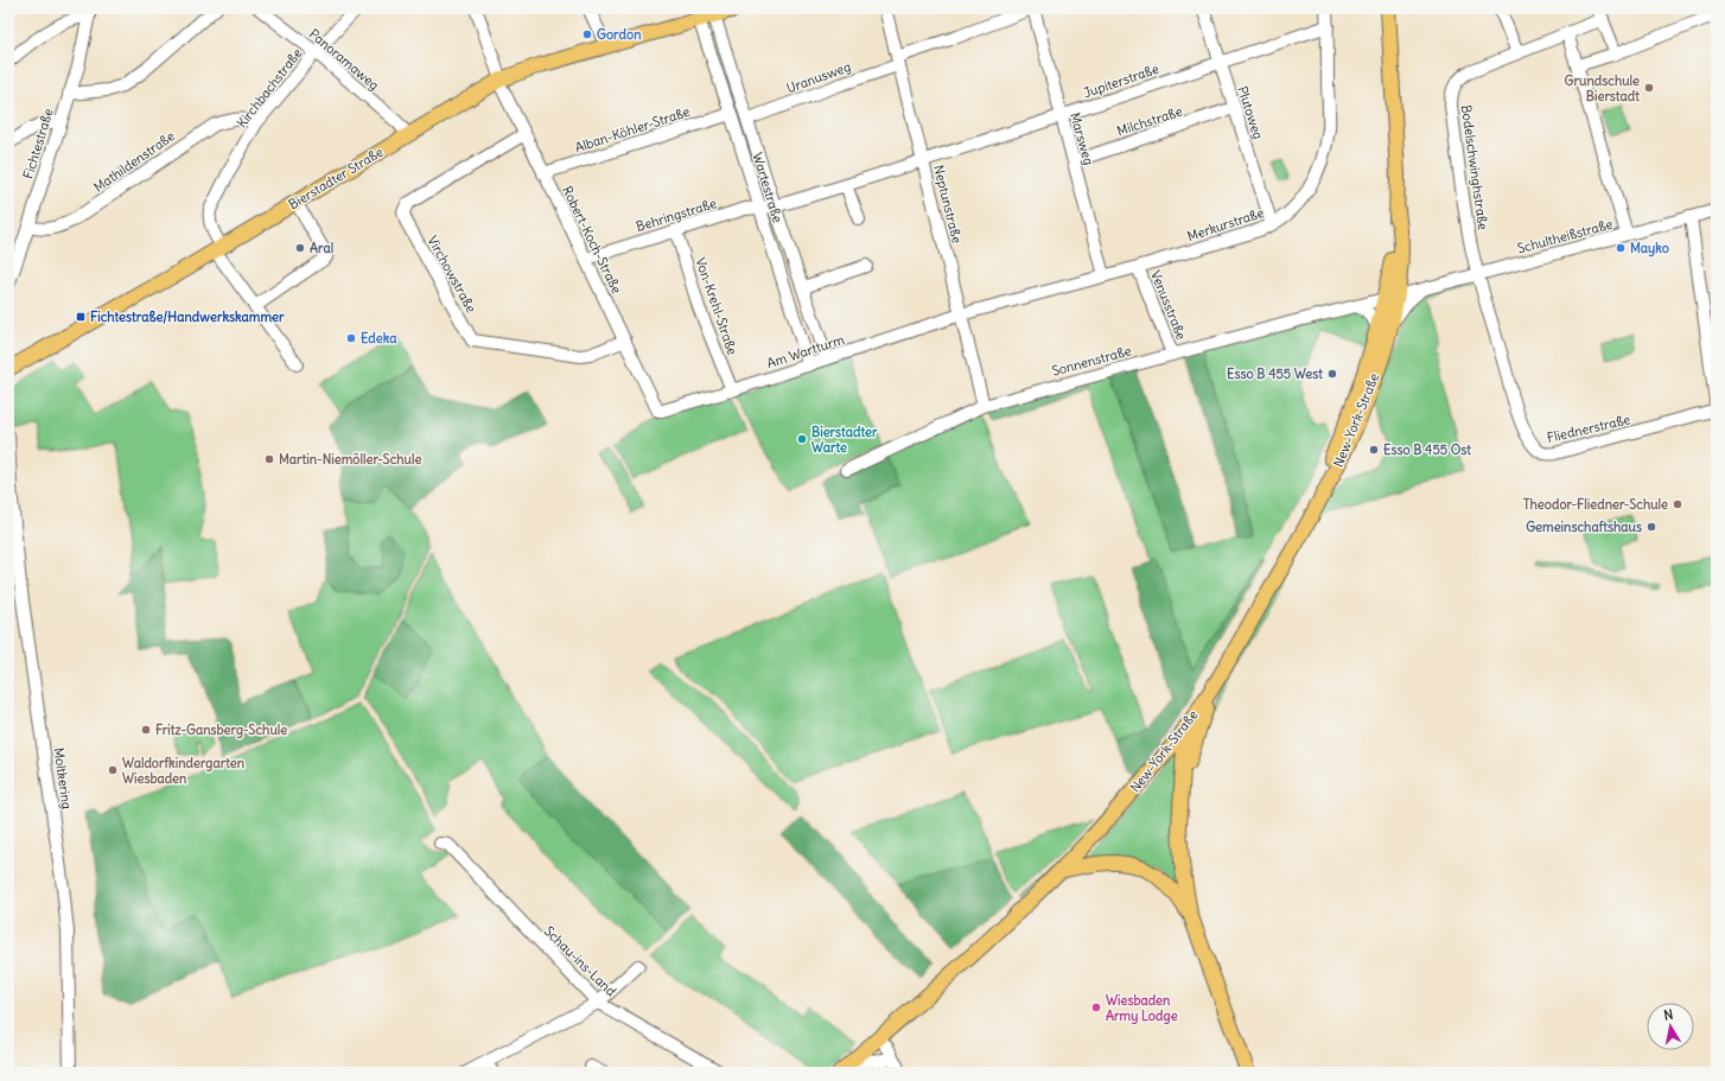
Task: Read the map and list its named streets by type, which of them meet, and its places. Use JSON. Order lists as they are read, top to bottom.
{
  "streets": {
    "main road": ["Bierstadter Straße", "New-York-Straße"],
    "street": [
      "Panoramaweg",
      "Uranusweg",
      "Jupiterstraße",
      "Kirchbachstraße",
      "Plutoweg",
      "Milchstraße",
      "Alban-Köhler-Straße",
      "Marsweg",
      "Fichtestraße",
      "Mathildenstraße",
      "Bodelschwinghstraße",
      "Wartestraße",
      "Neptunstraße",
      "Behringstraße",
      "Merkurstraße",
      "Schultheißstraße",
      "Robert-Koch-Straße",
      "Virchowstraße",
      "Venusstraße",
      "Von-Krehl-Straße",
      "Am Wartturm",
      "Sonnenstraße",
      "Fliednerstraße",
      "Moltkering",
      "Schau-ins-Land"
    ]
  },
  "crossings": [
    ["Panoramaweg", "Kirchbachstraße"],
    ["Panoramaweg", "Bierstadter Straße"],
    ["Uranusweg", "Marsweg"],
    ["Uranusweg", "Wartestraße"],
    ["Uranusweg", "Neptunstraße"],
    ["Jupiterstraße", "Plutoweg"],
    ["Jupiterstraße", "Marsweg"],
    ["Jupiterstraße", "Neptunstraße"],
    ["Jupiterstraße", "Behringstraße"],
    ["Jupiterstraße", "Merkurstraße"],
    ["Kirchbachstraße", "Mathildenstraße"],
    ["Kirchbachstraße", "Bierstadter Straße"],
    ["Plutoweg", "Milchstraße"],
    ["Plutoweg", "Merkurstraße"],
    ["Milchstraße", "Marsweg"],
    ["Alban-Köhler-Straße", "Wartestraße"],
    ["Alban-Köhler-Straße", "Robert-Koch-Straße"],
    ["Marsweg", "Merkurstraße"],
    ["Fichtestraße", "Mathildenstraße"],
    ["Bodelschwinghstraße", "Schultheißstraße"],
    ["Bodelschwinghstraße", "Fliednerstraße"],
    ["Bierstadter Straße", "Wartestraße"],
    ["Bierstadter Straße", "Robert-Koch-Straße"],
    ["Wartestraße", "Behringstraße"],
    ["Wartestraße", "Am Wartturm"],
    ["Neptunstraße", "Merkurstraße"],
    ["Neptunstraße", "Am Wartturm"],
    ["Neptunstraße", "Sonnenstraße"],
    ["Behringstraße", "Robert-Koch-Straße"],
    ["Behringstraße", "Von-Krehl-Straße"],
    ["Merkurstraße", "Venusstraße"],
    ["Merkurstraße", "Am Wartturm"],
    ["Schultheißstraße", "Sonnenstraße"],
    ["Schultheißstraße", "New-York-Straße"],
    ["Schultheißstraße", "Fliednerstraße"],
    ["Robert-Koch-Straße", "Virchowstraße"],
    ["Robert-Koch-Straße", "Am Wartturm"],
    ["Venusstraße", "Sonnenstraße"],
    ["Von-Krehl-Straße", "Am Wartturm"]
  ],
  "places": {
    "other": [
      "Gordon",
      "Grundschule Bierstadt",
      "Aral",
      "Mayko",
      "Edeka",
      "Esso B 455 West",
      "Bierstadter Warte",
      "Esso B 455 Ost",
      "Martin-Niemöller-Schule",
      "Theodor-Fliedner-Schule",
      "Gemeinschaftshaus",
      "Fritz-Gansberg-Schule",
      "Waldorfkindergarten Wiesbaden",
      "Wiesbaden Army Lodge"
    ],
    "transit": ["Fichtestraße/Handwerkskammer"]
  },
  "north": "top"
}
